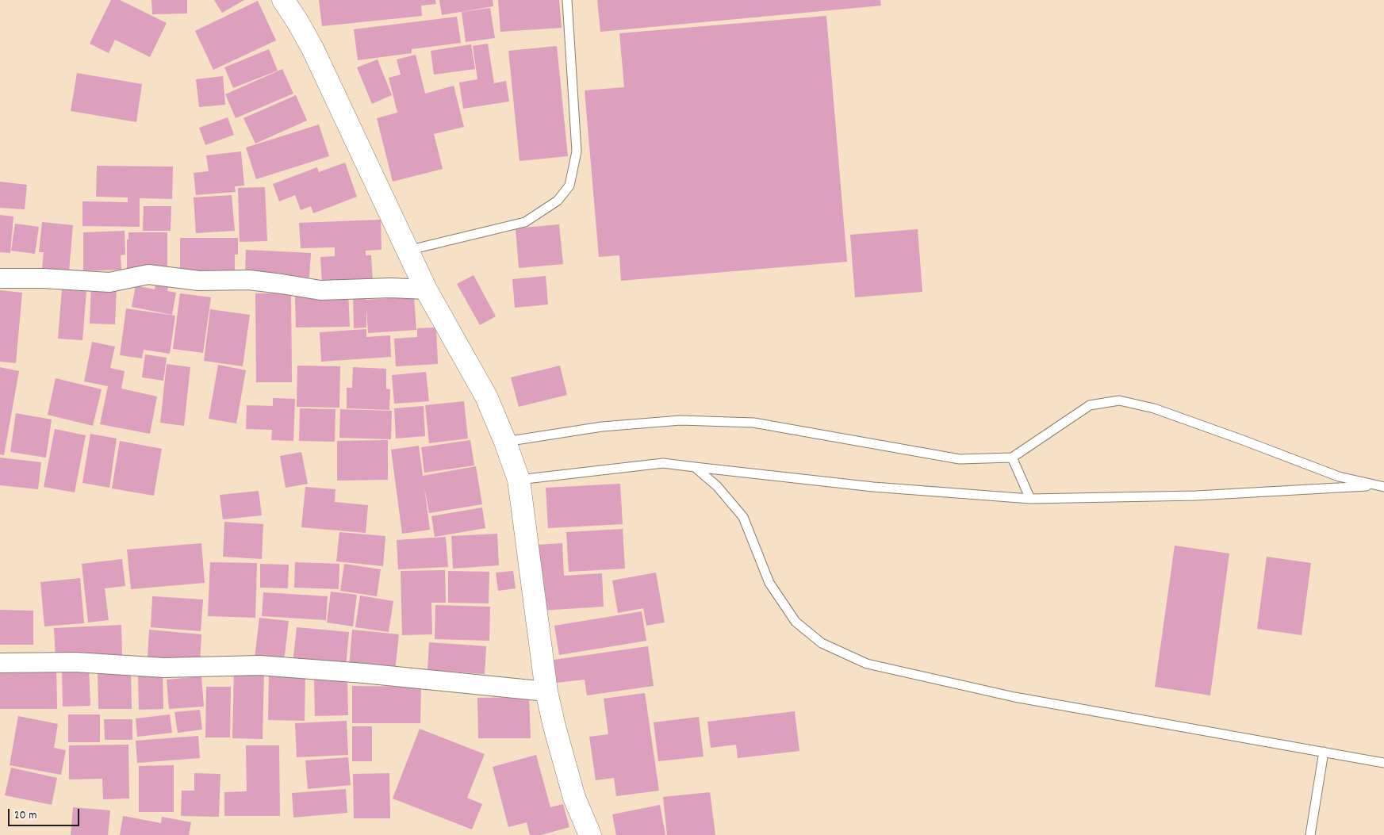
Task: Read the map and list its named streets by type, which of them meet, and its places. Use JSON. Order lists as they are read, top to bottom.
{
  "scale_bar": "20 m"
}
